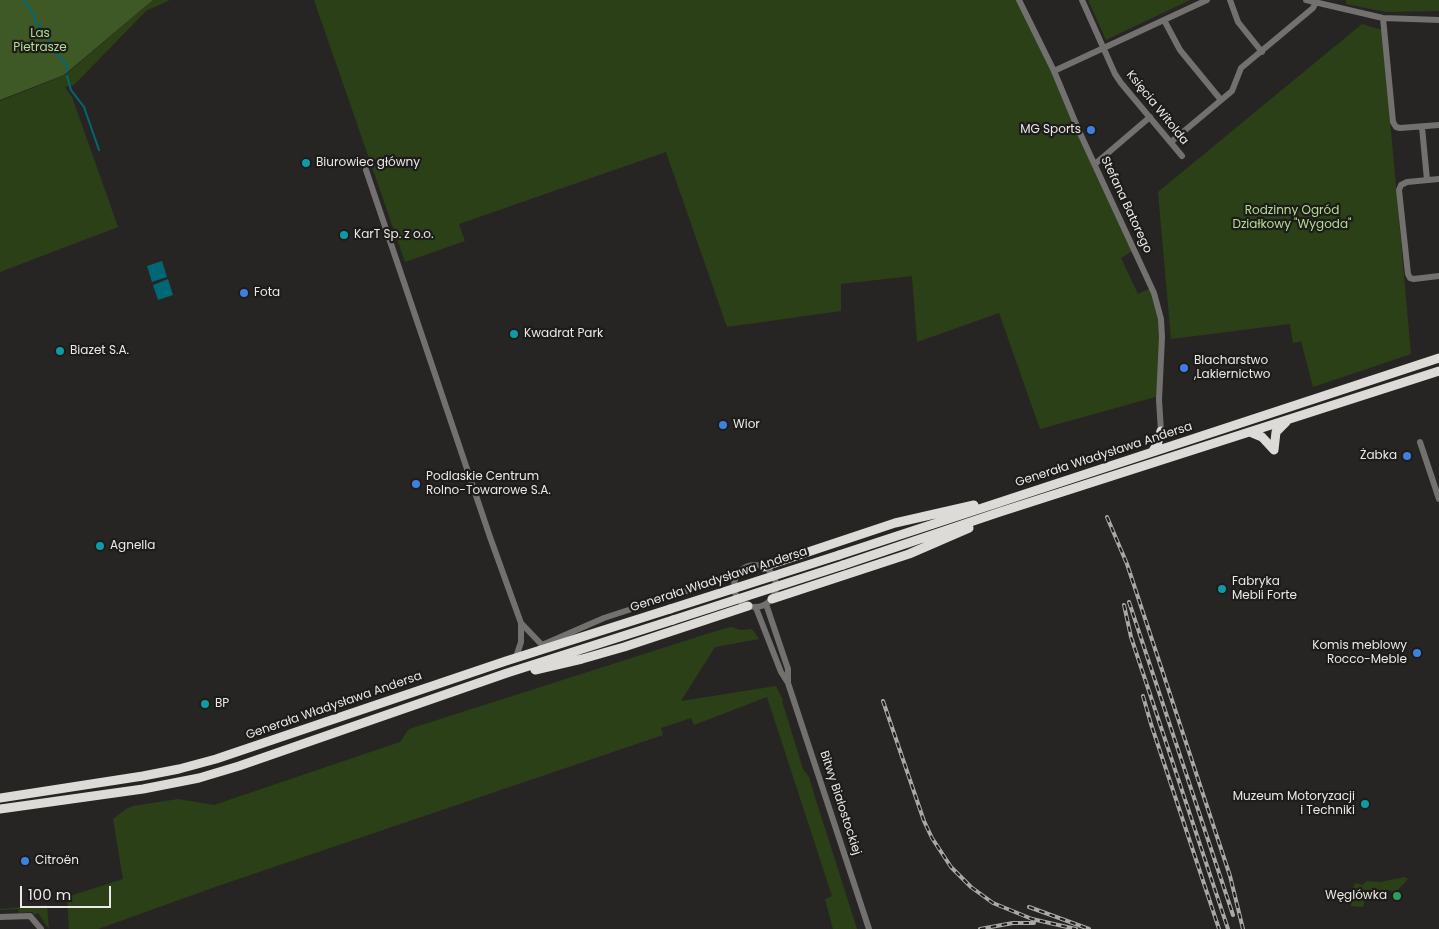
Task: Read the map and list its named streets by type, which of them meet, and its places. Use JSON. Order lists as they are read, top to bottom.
{
  "streets": {
    "highway": ["Generała Władysława Andersa"],
    "street": ["Księcia Witolda", "Stefana Batorego", "Bitwy Białostockiej"]
  },
  "parks": ["Las Pietrasze", "Rodzinny Ogród Działkowy \"Wygoda\""],
  "places": [
    "MG Sports",
    "Biurowiec główny",
    "KarT Sp. z o.o.",
    "Fota",
    "Kwadrat Park",
    "Biazet S.A.",
    "Blacharstwo ,Lakiernictwo",
    "Wior",
    "Żabka",
    "Podlaskie Centrum Rolno-Towarowe S.A.",
    "Agnella",
    "Fabryka Mebli Forte",
    "Komis meblowy Rocco-Meble",
    "BP",
    "Muzeum Motoryzacji i Techniki",
    "Citroën",
    "Węglówka"
  ],
  "scale_bar": "100 m"
}
